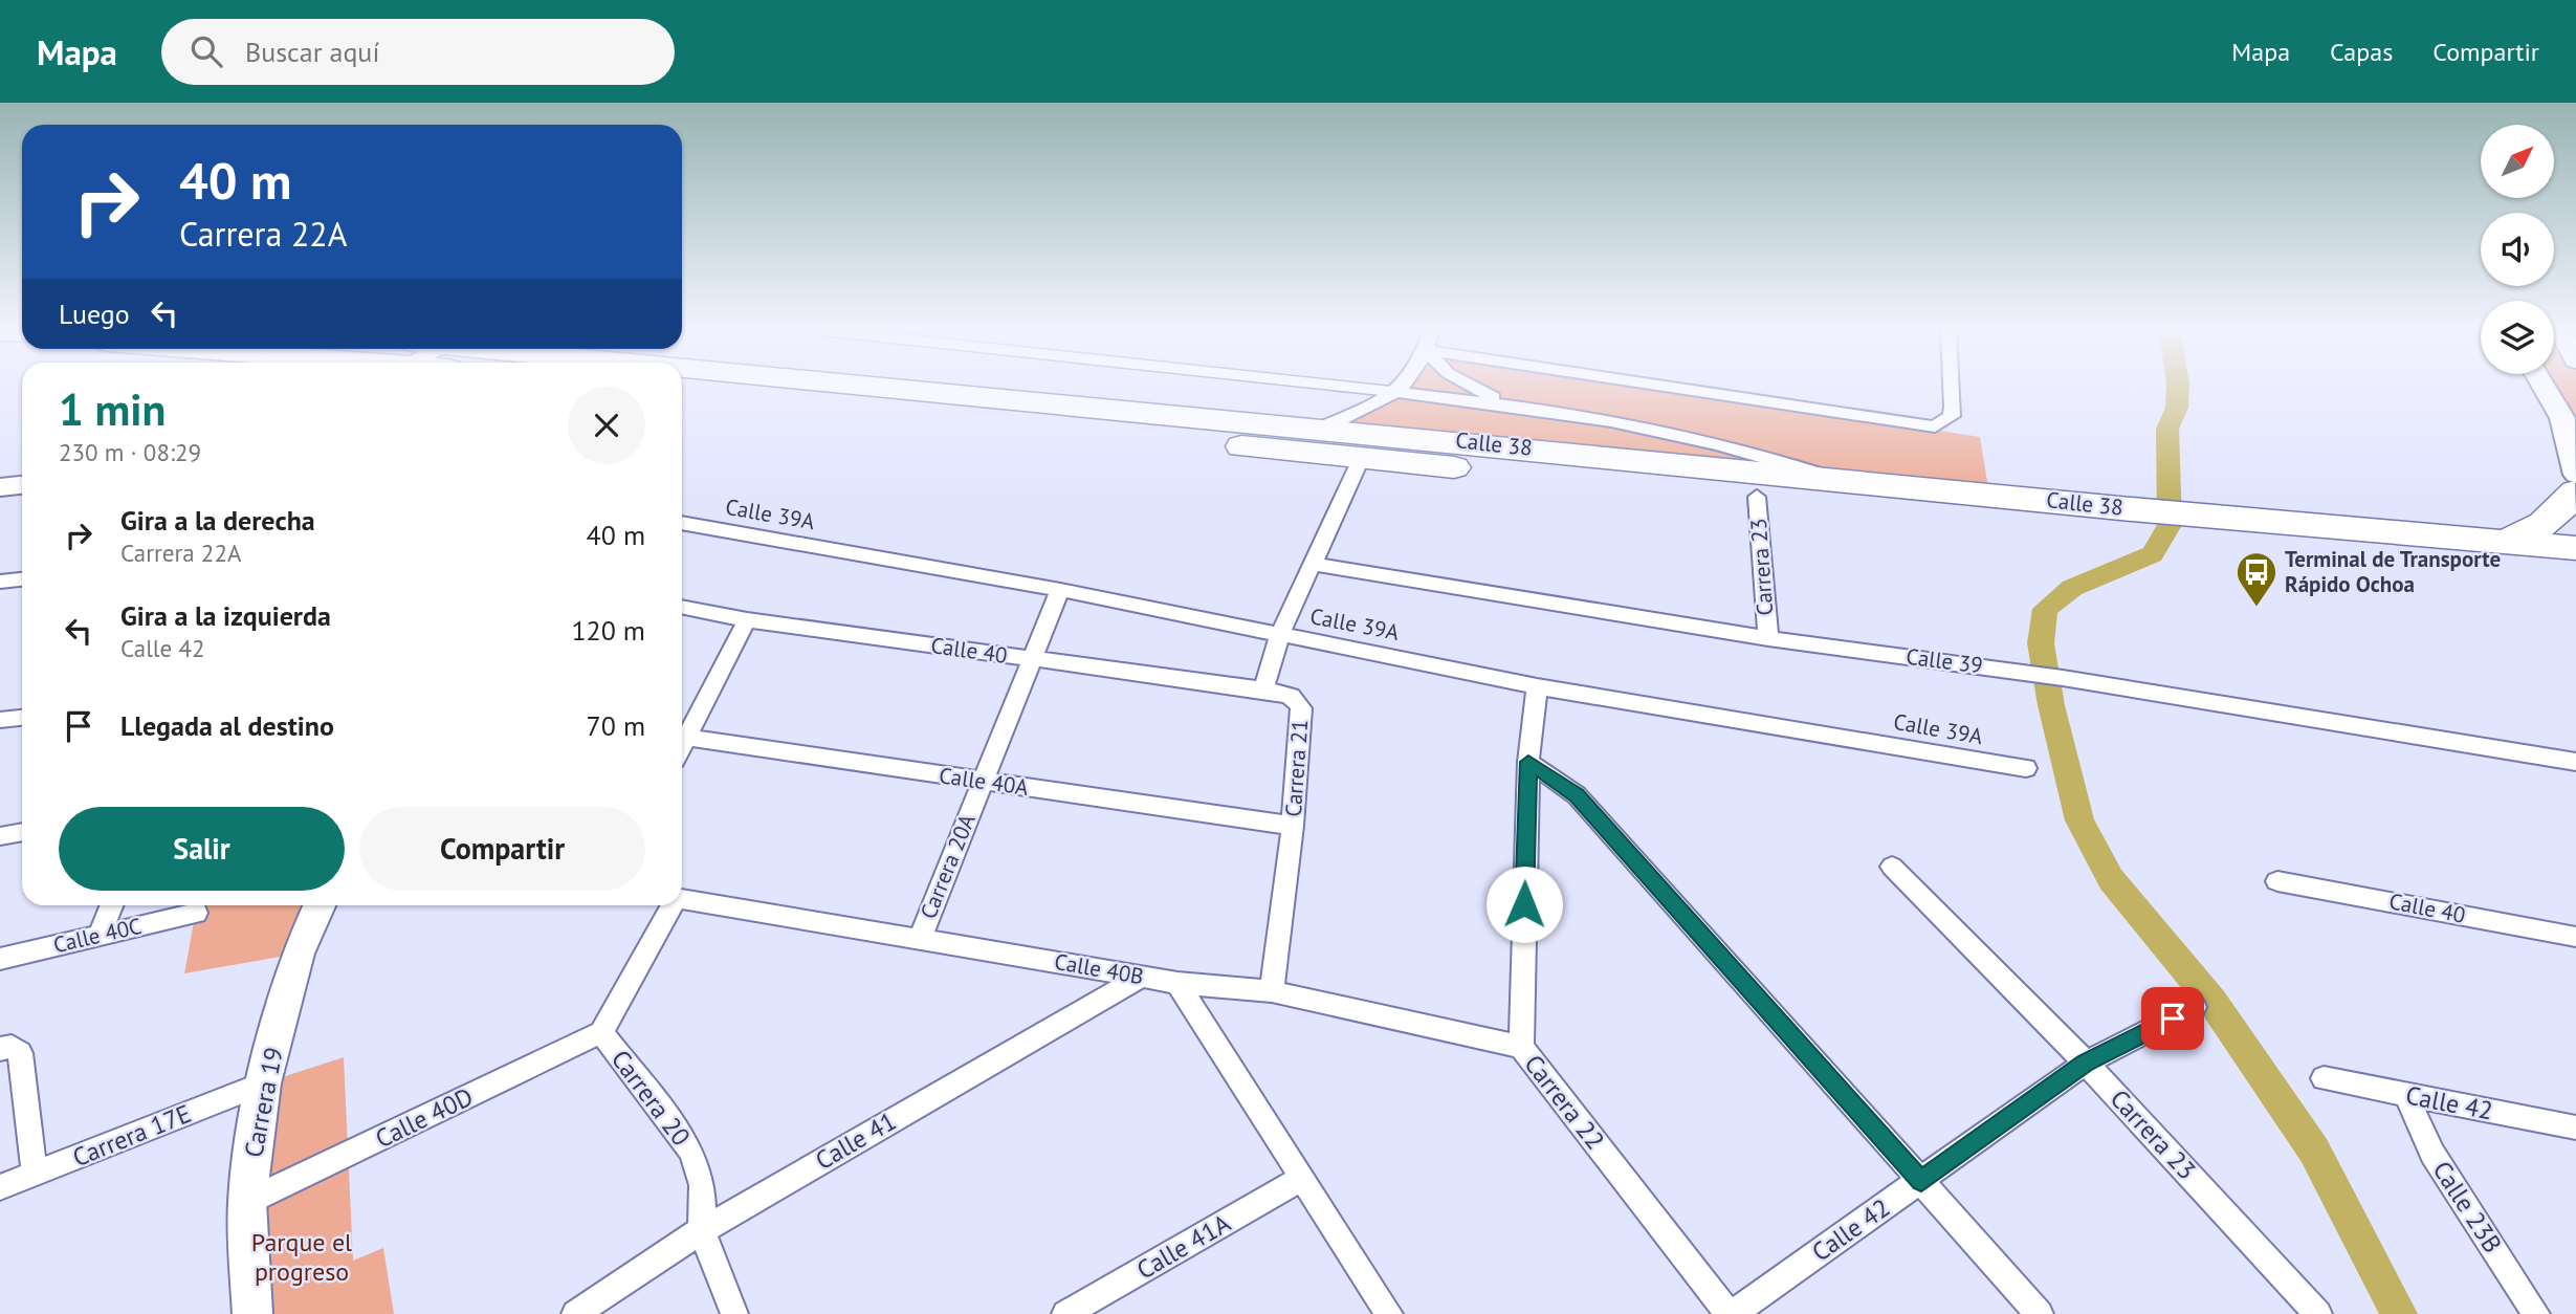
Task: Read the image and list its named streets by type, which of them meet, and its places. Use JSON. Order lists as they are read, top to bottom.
{
  "streets": {
    "highway": ["Calle 38"],
    "main road": ["Carrera 19"],
    "street": [
      "Calle 39A",
      "Carrera 23",
      "Calle 40",
      "Calle 39",
      "Carrera 21",
      "Calle 40A",
      "Carrera 20A",
      "Calle 40C",
      "Calle 40B",
      "Carrera 20",
      "Carrera 22",
      "Calle 42",
      "Calle 40D",
      "Carrera 17E",
      "Calle 41",
      "Calle 23B",
      "Calle 41A"
    ]
  },
  "crossings": [
    ["Calle 38", "Carrera 23"],
    ["Calle 39A", "Carrera 20A"],
    ["Calle 39A", "Carrera 22"],
    ["Carrera 23", "Calle 39"],
    ["Carrera 23", "Calle 42"],
    ["Calle 40", "Carrera 21"],
    ["Calle 40", "Carrera 20A"],
    ["Carrera 21", "Calle 40A"],
    ["Carrera 21", "Calle 40B"],
    ["Calle 40A", "Carrera 20A"],
    ["Carrera 20A", "Calle 40B"],
    ["Calle 40B", "Carrera 22"],
    ["Calle 40B", "Calle 41"],
    ["Carrera 20", "Calle 40D"],
    ["Carrera 20", "Calle 41"],
    ["Carrera 19", "Calle 40D"],
    ["Carrera 19", "Carrera 17E"],
    ["Carrera 22", "Calle 42"],
    ["Calle 42", "Calle 23B"]
  ],
  "parks": ["Parque el progreso"],
  "places": {
    "bus stop": ["Terminal de Transporte Rápido Ochoa"]
  },
  "north": "top right",
  "page": {
    "header": "Mapa",
    "search": "Buscar aquí",
    "nav": ["Mapa", "Capas", "Compartir"],
    "turn": ["40 m", "Carrera 22A"],
    "then": "Luego",
    "heading": ["1 min", "230 m · 08:29"],
    "list": [
      {
        "name": "Gira a la derecha",
        "note": "Carrera 22A",
        "value": "40 m"
      },
      {
        "name": "Gira a la izquierda",
        "note": "Calle 42",
        "value": "120 m"
      },
      {
        "name": "Llegada al destino",
        "value": "70 m"
      }
    ],
    "buttons": ["Salir", "Compartir"]
  }
}
